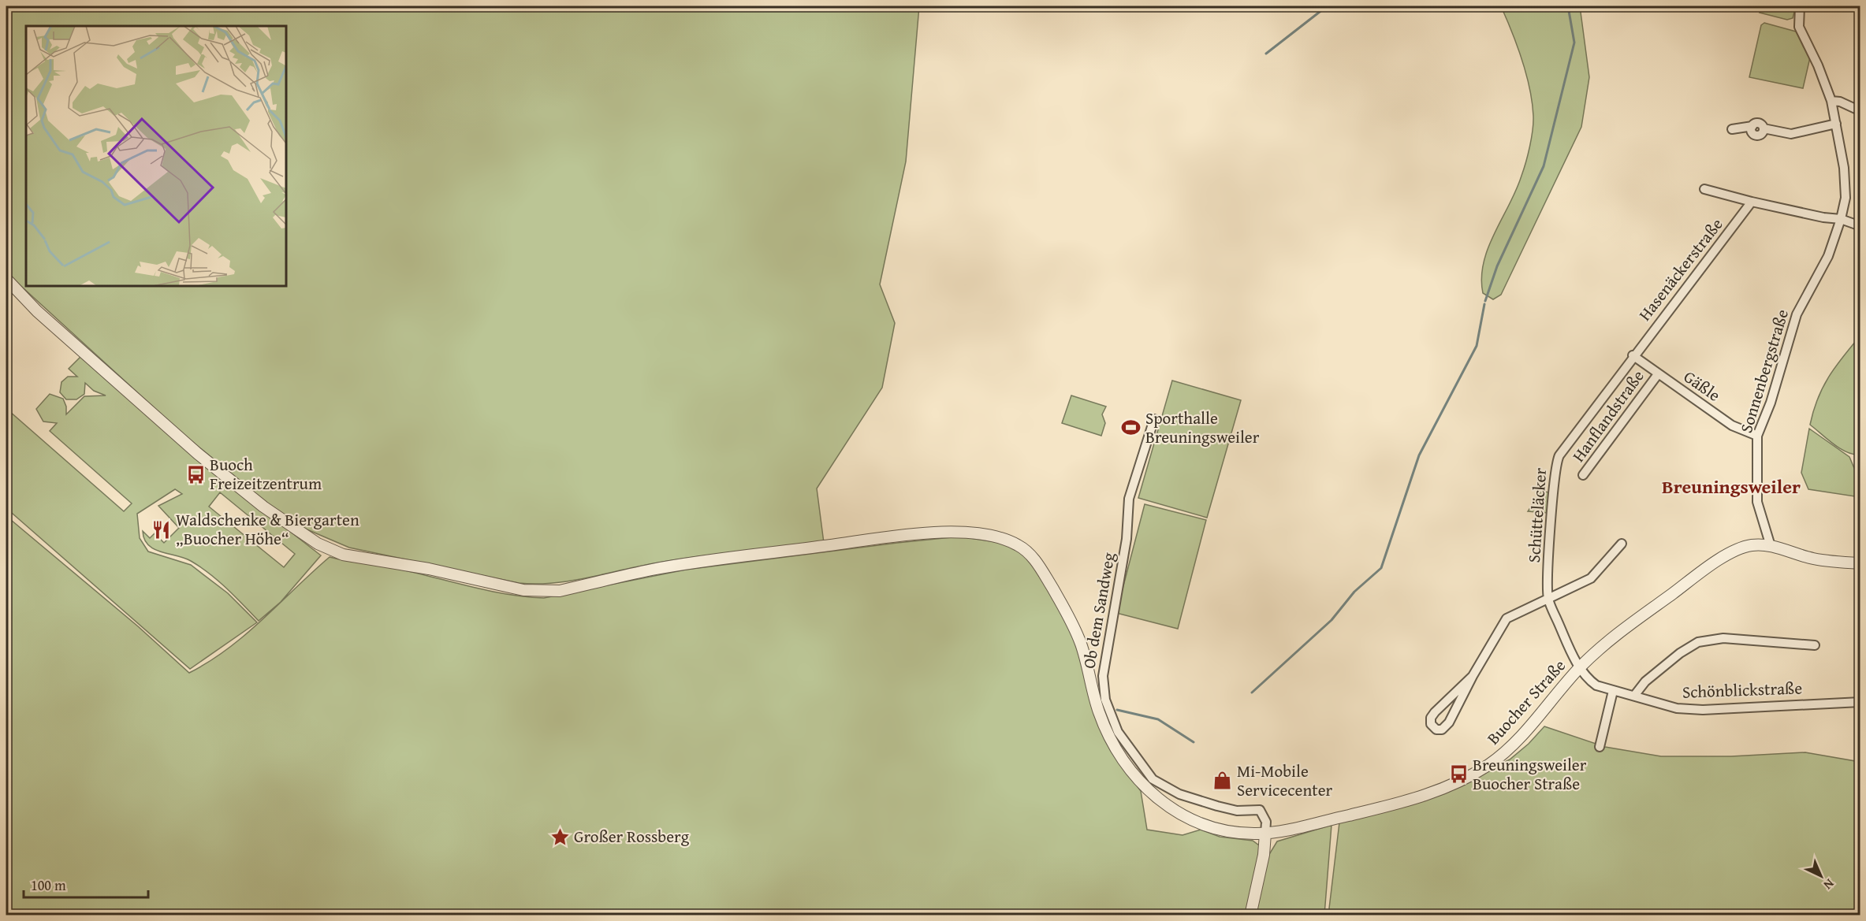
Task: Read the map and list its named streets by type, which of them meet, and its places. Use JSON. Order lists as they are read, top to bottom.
{
  "streets": {
    "street": [
      "Hasenäckerstraße",
      "Sonnenbergstraße",
      "Gäßle",
      "Hanflandstraße",
      "Schütteläcker",
      "Ob dem Sandweg",
      "Schönblickstraße",
      "Buocher Straße"
    ]
  },
  "crossings": [
    ["Hasenäckerstraße", "Sonnenbergstraße"],
    ["Hasenäckerstraße", "Gäßle"],
    ["Hasenäckerstraße", "Schütteläcker"],
    ["Sonnenbergstraße", "Gäßle"],
    ["Sonnenbergstraße", "Buocher Straße"],
    ["Gäßle", "Hanflandstraße"],
    ["Gäßle", "Schütteläcker"],
    ["Schütteläcker", "Schönblickstraße"],
    ["Schütteläcker", "Buocher Straße"],
    ["Ob dem Sandweg", "Buocher Straße"],
    ["Schönblickstraße", "Buocher Straße"]
  ],
  "districts": ["Breuningsweiler"],
  "places": {
    "sports": ["Sporthalle Breuningsweiler"],
    "bus stop": ["Buoch Freizeitzentrum", "Breuningsweiler Buocher Straße"],
    "restaurant": ["Waldschenke & Biergarten „Buocher Höhe“"],
    "shop": ["Mi-Mobile Servicecenter"],
    "place": ["Großer Rossberg"]
  },
  "scale_bar": "100 m",
  "north": "bottom right"
}
